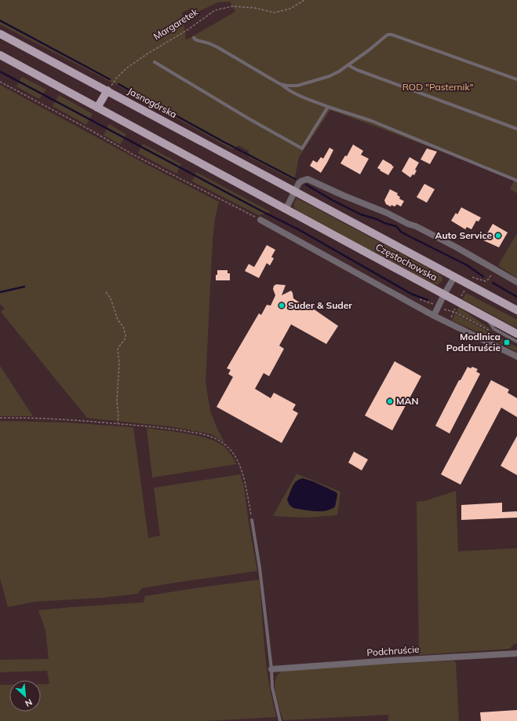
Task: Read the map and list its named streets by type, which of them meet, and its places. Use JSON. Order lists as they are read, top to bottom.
{
  "streets": {
    "main road": ["Jasnogórska", "Częstochowska"],
    "street": ["Podchruście"],
    "path": ["Margaretek"]
  },
  "crossings": [
    ["Margaretek", "Jasnogórska"],
    ["Jasnogórska", "Częstochowska"]
  ],
  "parks": ["ROD \"Pasternik\""],
  "places": {
    "other": ["Auto Service", "Suder & Suder", "MAN"],
    "transit": ["Modlnica Podchruście"]
  },
  "north": "bottom right"
}
